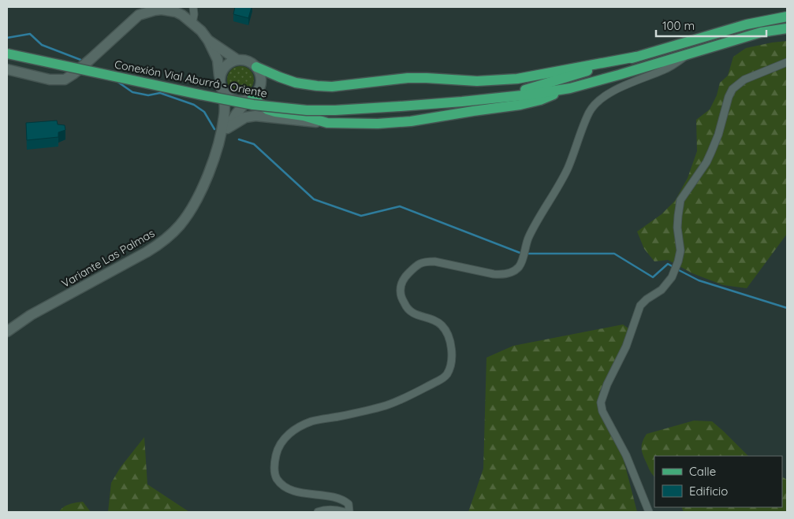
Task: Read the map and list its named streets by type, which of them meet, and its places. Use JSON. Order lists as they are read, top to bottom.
{
  "streets": {
    "main road": ["Conexión Vial Aburrá - Oriente", "Variante Las Palmas"]
  },
  "legend": ["Calle", "Edificio"],
  "scale_bar": "100 m"
}
